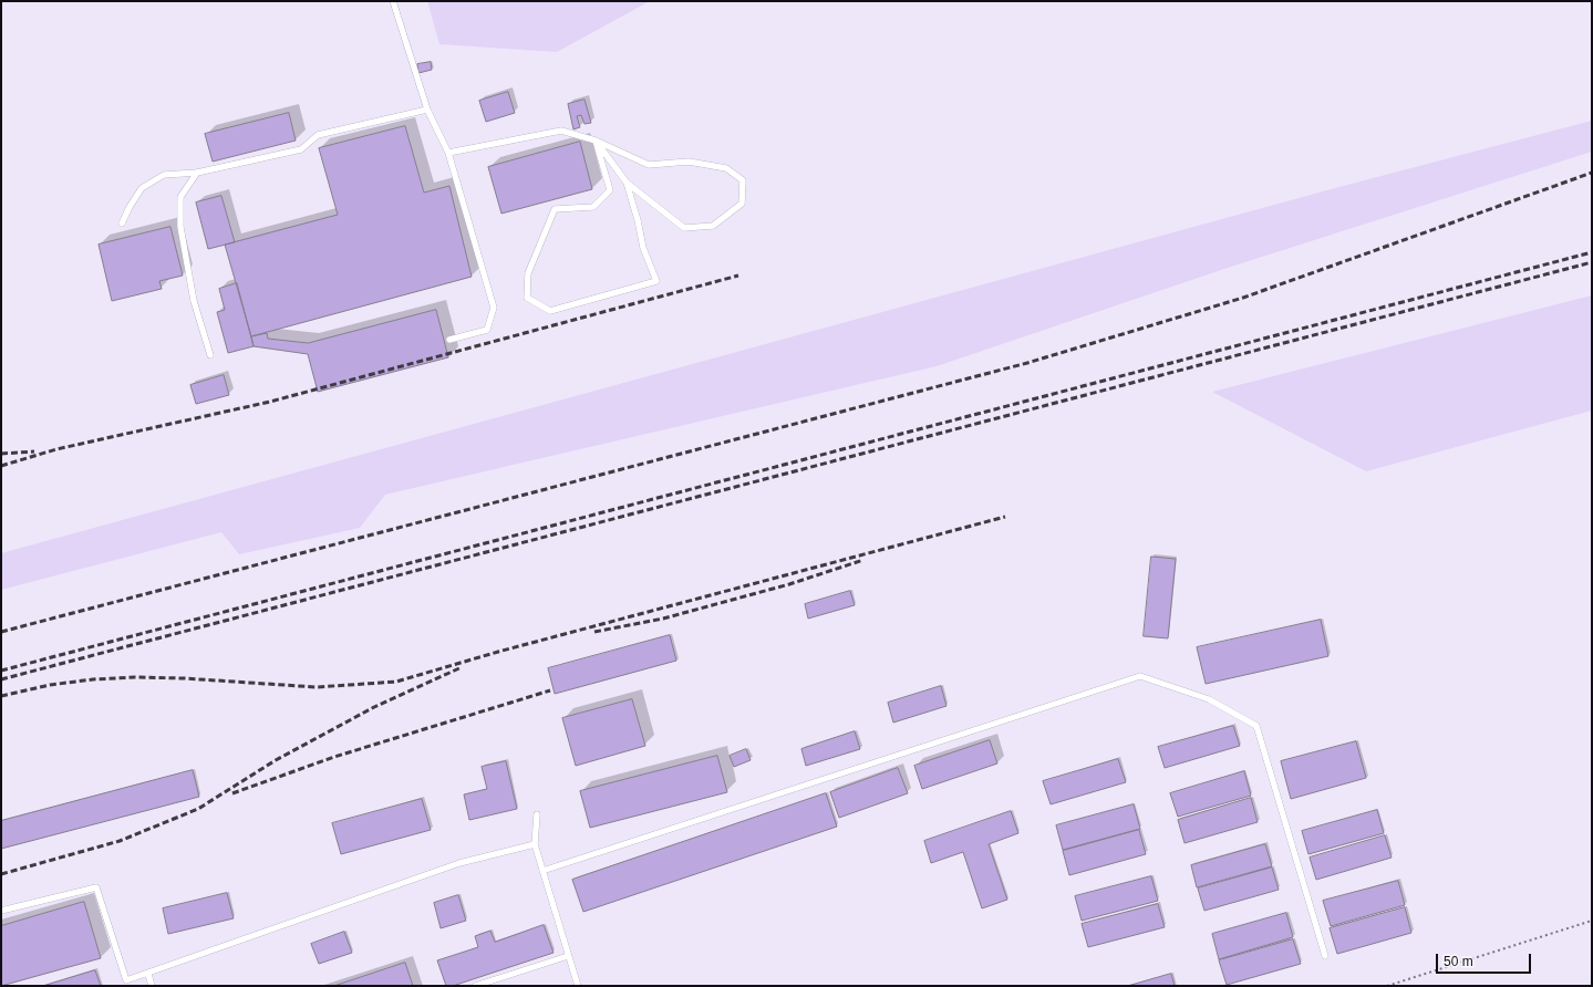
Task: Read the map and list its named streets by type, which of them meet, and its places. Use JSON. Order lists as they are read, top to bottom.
{
  "scale_bar": "50 m"
}
